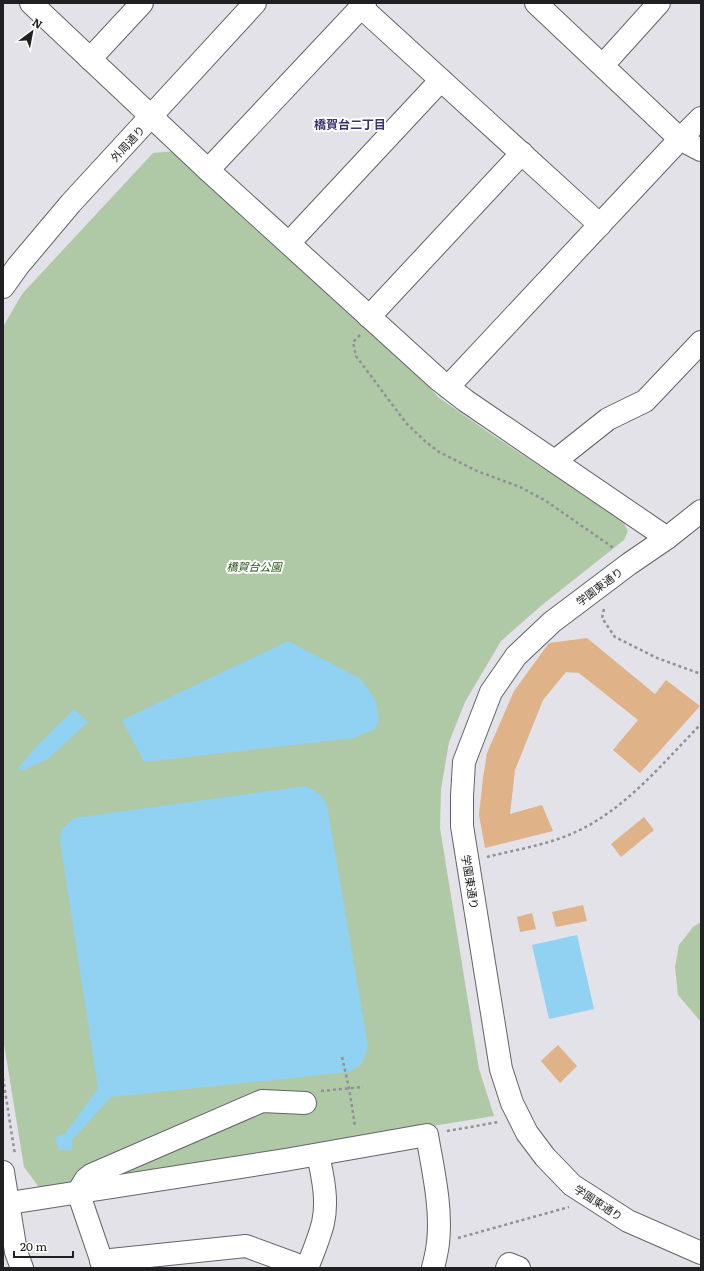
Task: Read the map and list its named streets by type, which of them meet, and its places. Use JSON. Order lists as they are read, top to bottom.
{
  "streets": {
    "street": ["外周通り", "学園東通り"]
  },
  "districts": ["橋賀台二丁目"],
  "parks": ["橋賀台公園"],
  "scale_bar": "20 m",
  "north": "top right"
}
